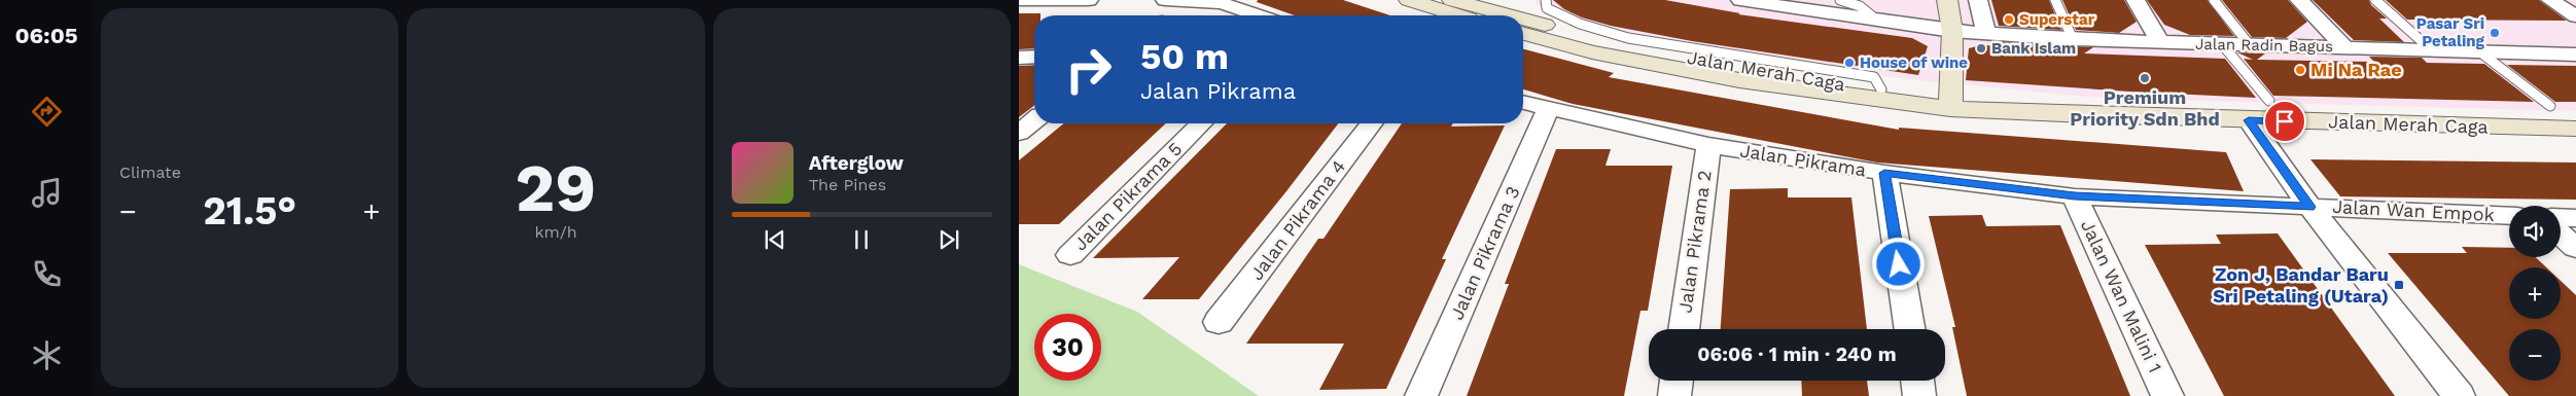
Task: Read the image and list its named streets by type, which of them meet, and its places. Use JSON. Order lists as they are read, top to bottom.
{
  "streets": {
    "street": [
      "Jalan Radin Bagus",
      "Jalan Merah Caga",
      "Jalan Pikrama",
      "Jalan Pikrama 5",
      "Jalan Wan Empok",
      "Jalan Pikrama 4",
      "Jalan Pikrama 2",
      "Jalan Pikrama 3",
      "Jalan Wan Malini 1"
    ]
  },
  "crossings": [
    ["Jalan Pikrama", "Jalan Wan Empok"],
    ["Jalan Pikrama", "Jalan Pikrama 2"],
    ["Jalan Pikrama", "Jalan Pikrama 3"],
    ["Jalan Pikrama", "Jalan Wan Malini 1"]
  ],
  "places": {
    "other": [
      "Superstar",
      "Pasar Sri Petaling",
      "Bank Islam",
      "House of wine",
      "Mi Na Rae",
      "Premium Priority Sdn Bhd"
    ],
    "transit": ["Zon J, Bandar Baru Sri Petaling (Utara)"]
  },
  "page": {
    "tabs": "06:05",
    "tile": [
      "Climate",
      ["29", "km/h"]
    ],
    "turn": ["50 m", "Jalan Pikrama"],
    "song": ["Afterglow", "The Pines"],
    "heat": ["−", "21.5°", "+"],
    "map_buttons": ["+", "−"],
    "limit": "30",
    "trip": "06:06 · 1 min · 240 m"
  }
}
